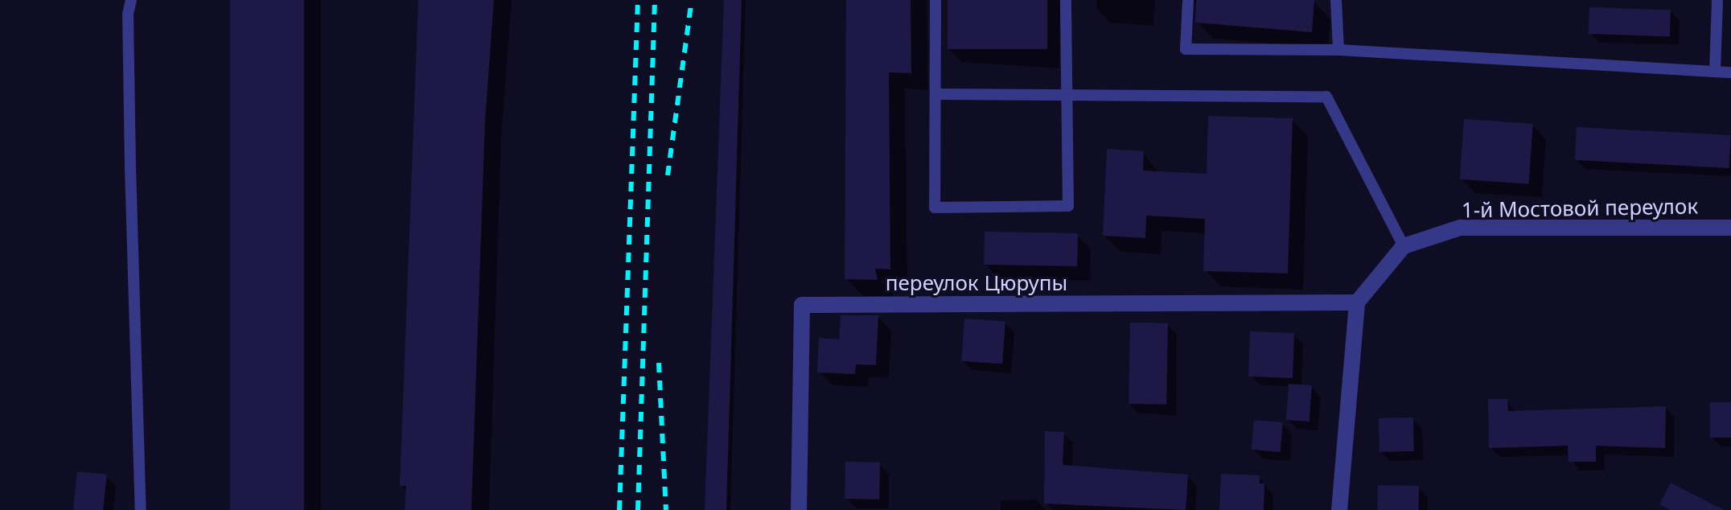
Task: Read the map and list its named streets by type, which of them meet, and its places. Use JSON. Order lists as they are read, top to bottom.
{
  "streets": {
    "street": ["1-й Мостовой переулок", "переулок Цюрупы"]
  }
}
